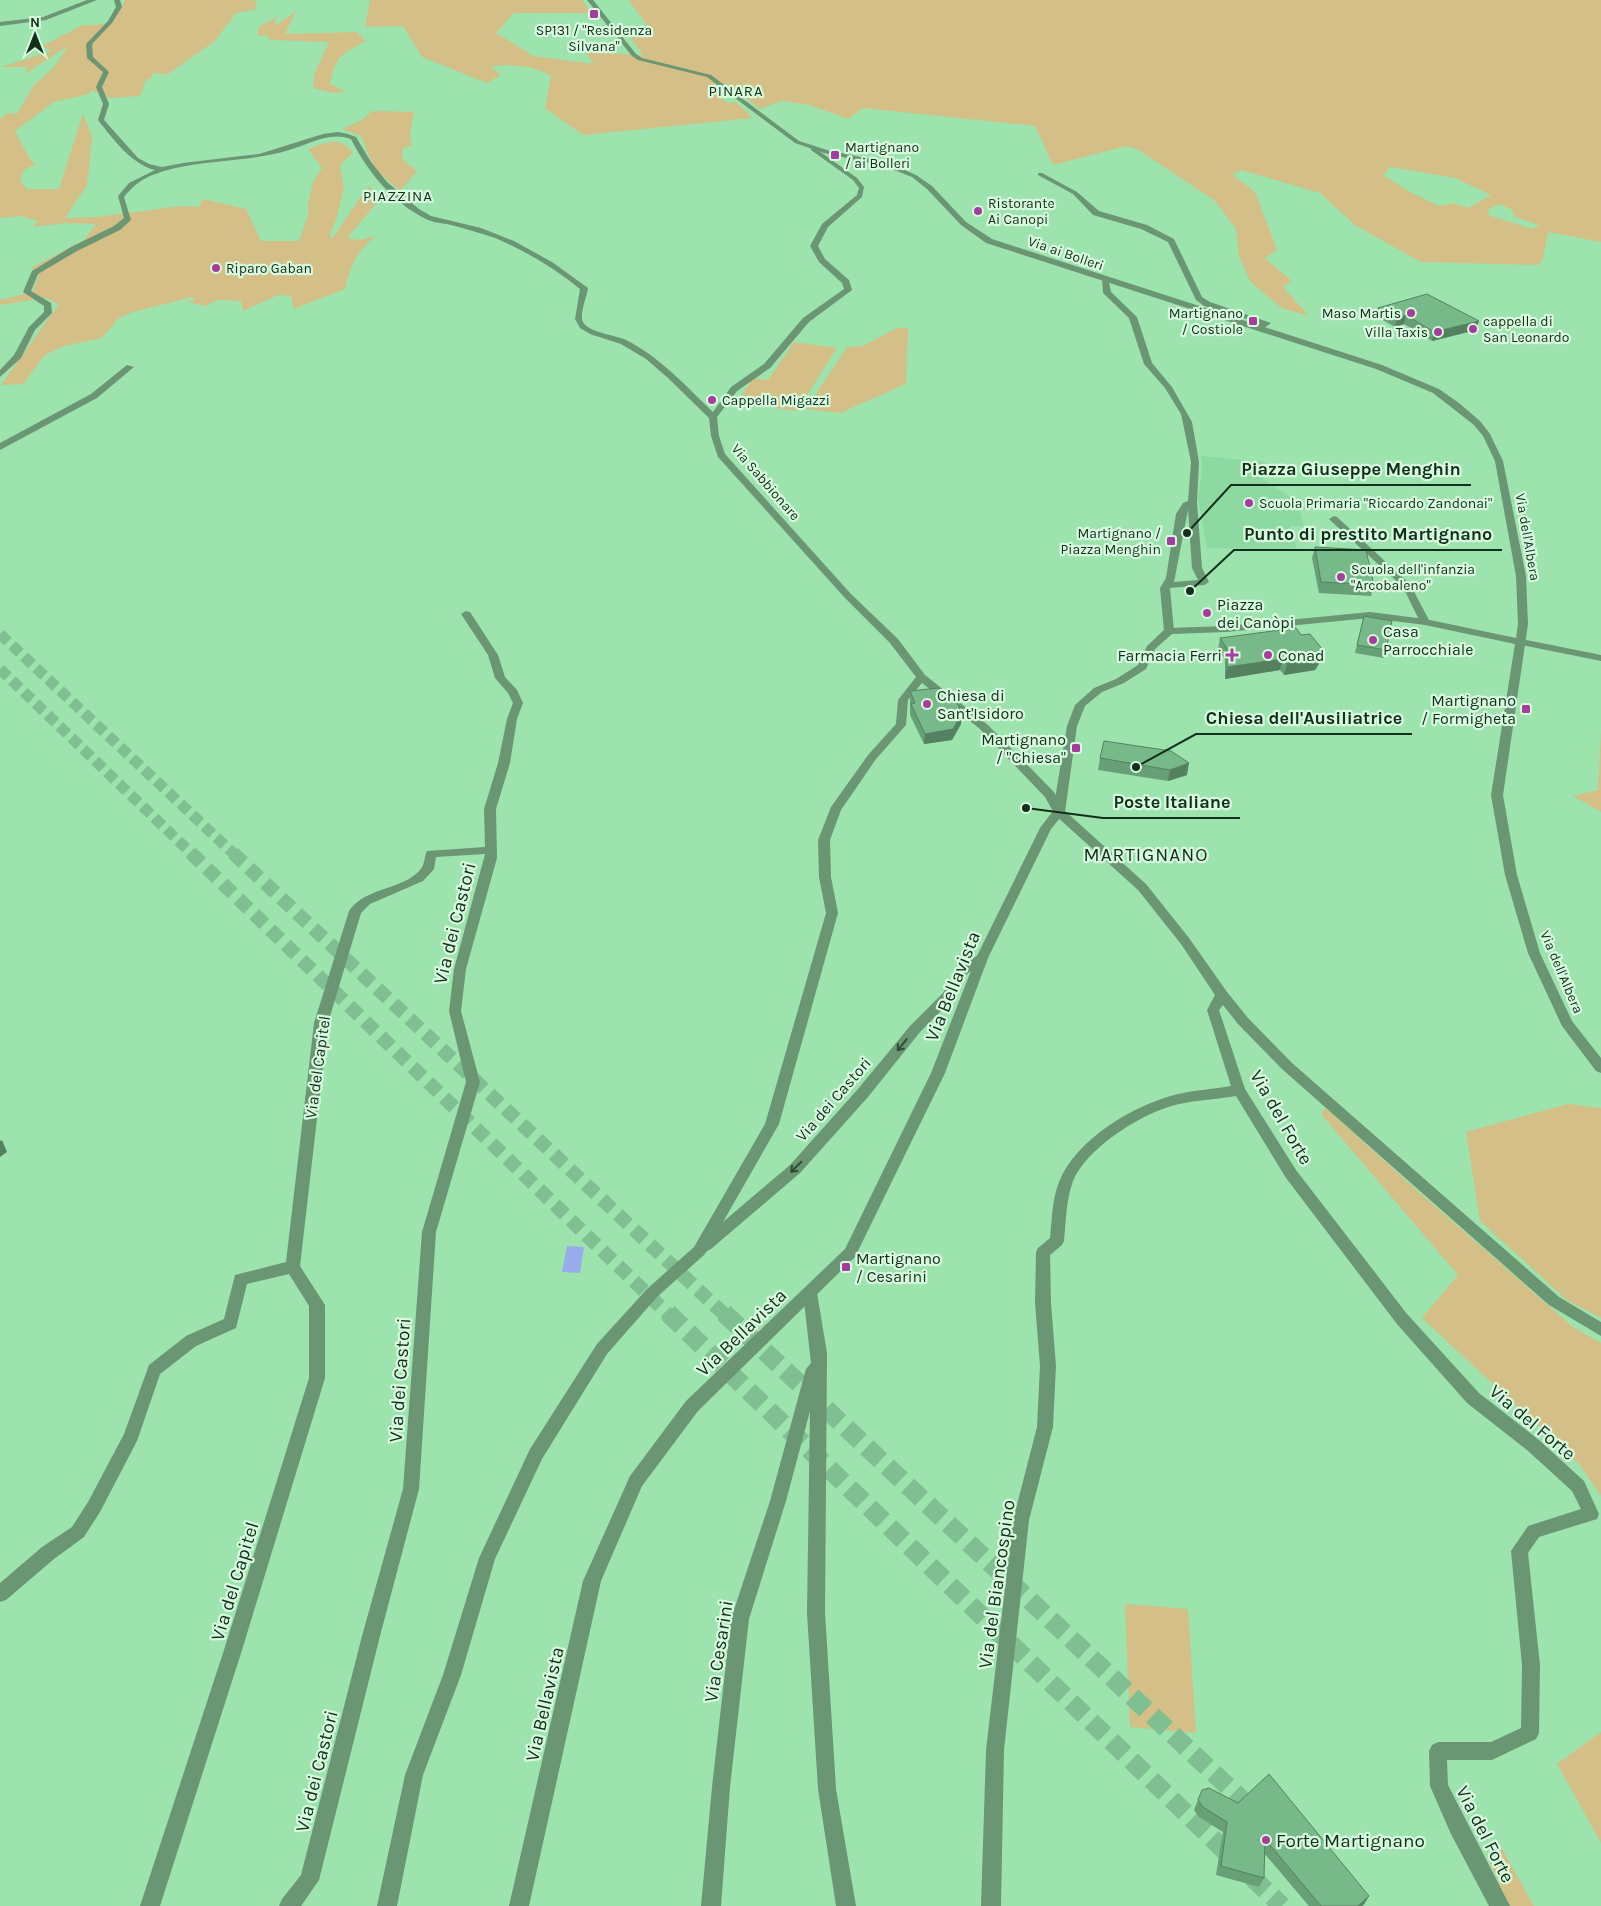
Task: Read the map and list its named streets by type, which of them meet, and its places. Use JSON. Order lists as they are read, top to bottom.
{
  "streets": {
    "street": [
      "Via ai Bolleri",
      "Via Sabbionare",
      "Via dell'Albera",
      "Via dei Castori",
      "Via Bellavista",
      "Via del Capitel",
      "Via del Forte",
      "Via del Biancospino",
      "Via Cesarini"
    ]
  },
  "crossings": [
    ["Via ai Bolleri", "Via dell'Albera"],
    ["Via Sabbionare", "Via dei Castori"],
    ["Via Sabbionare", "Via Bellavista"],
    ["Via Sabbionare", "Via del Forte"],
    ["Via dei Castori", "Via Bellavista"],
    ["Via dei Castori", "Via del Capitel"],
    ["Via Bellavista", "Via del Forte"],
    ["Via Bellavista", "Via Cesarini"],
    ["Via del Forte", "Via del Biancospino"]
  ],
  "districts": ["PINARA", "PIAZZINA", "MARTIGNANO"],
  "places": {
    "transit": [
      "SP131 / \"Residenza Silvana\"",
      "Martignano / ai Bolleri",
      "Martignano / Costiole",
      "Martignano / Piazza Menghin",
      "Martignano / Formigheta",
      "Martignano / \"Chiesa\"",
      "Martignano / Cesarini"
    ],
    "other": [
      "Ristorante Ai Canopi",
      "Riparo Gaban",
      "Maso Martis",
      "cappella di San Leonardo",
      "Villa Taxis",
      "Cappella Migazzi",
      "Scuola Primaria \"Riccardo Zandonai\"",
      "Piazza Giuseppe Menghin",
      "Scuola dell'infanzia \"Arcobaleno\"",
      "Punto di prestito Martignano",
      "Piazza dei Canòpi",
      "Casa Parrocchiale",
      "Conad",
      "Chiesa di Sant'Isidoro",
      "Chiesa dell'Ausiliatrice",
      "Poste Italiane",
      "Forte Martignano"
    ],
    "health": ["Farmacia Ferri"]
  },
  "north": "top"
}
